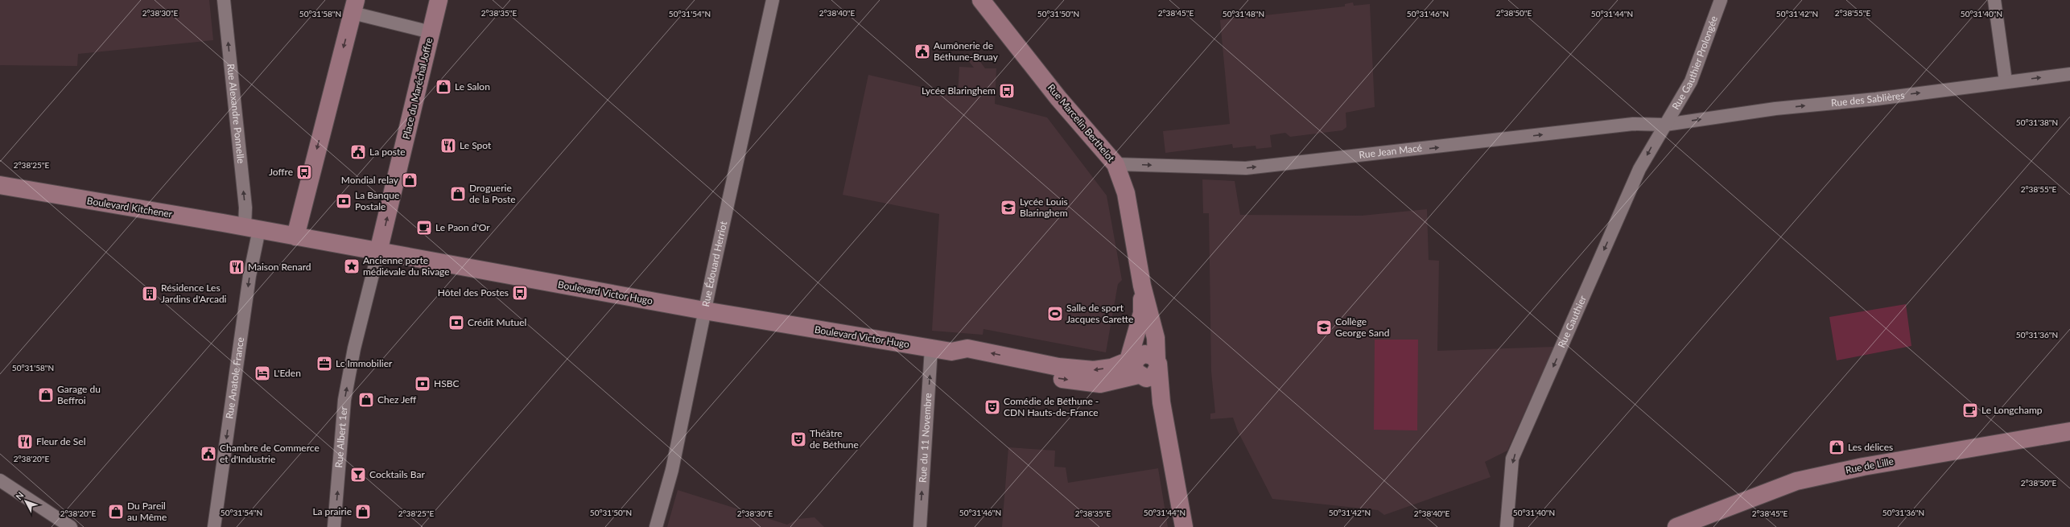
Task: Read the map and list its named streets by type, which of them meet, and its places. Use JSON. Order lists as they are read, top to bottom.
{
  "streets": {
    "main road": [
      "Place du Maréchal Joffre",
      "Rue Marcelin Berthelot",
      "Boulevard Kitchener",
      "Boulevard Victor Hugo",
      "Rue de Lille"
    ],
    "street": [
      "Rue Gauthier Prolongée",
      "Rue des Sablières",
      "Rue Alexandre Ponnelle",
      "Rue Jean Macé",
      "Rue Édouard Herriot",
      "Rue Gauthier",
      "Rue Anatole France",
      "Rue Albert 1er",
      "Rue du 11 Novembre"
    ]
  },
  "crossings": [
    ["Rue Gauthier Prolongée", "Rue des Sablières"],
    ["Rue Gauthier Prolongée", "Rue Jean Macé"],
    ["Rue Gauthier Prolongée", "Rue Gauthier"],
    ["Place du Maréchal Joffre", "Boulevard Victor Hugo"],
    ["Place du Maréchal Joffre", "Rue Albert 1er"],
    ["Rue des Sablières", "Rue Jean Macé"],
    ["Rue des Sablières", "Rue Gauthier"],
    ["Rue Alexandre Ponnelle", "Boulevard Kitchener"],
    ["Rue Alexandre Ponnelle", "Boulevard Victor Hugo"],
    ["Rue Alexandre Ponnelle", "Rue Anatole France"],
    ["Rue Marcelin Berthelot", "Rue Jean Macé"],
    ["Rue Marcelin Berthelot", "Boulevard Victor Hugo"],
    ["Rue Jean Macé", "Rue Gauthier"],
    ["Boulevard Kitchener", "Boulevard Victor Hugo"],
    ["Boulevard Kitchener", "Rue Anatole France"],
    ["Rue Édouard Herriot", "Boulevard Victor Hugo"],
    ["Boulevard Victor Hugo", "Rue Anatole France"],
    ["Boulevard Victor Hugo", "Rue Albert 1er"],
    ["Boulevard Victor Hugo", "Rue du 11 Novembre"]
  ],
  "one_way": [
    "Rue des Sablières",
    "Rue Alexandre Ponnelle",
    "Rue Jean Macé",
    "Rue Gauthier",
    "Rue Anatole France",
    "Rue Albert 1er",
    "Rue du 11 Novembre"
  ],
  "places": {
    "public building": ["Aumônerie de Béthune-Bruay", "La poste", "Chambre de Commerce et d'Industrie"],
    "shop": [
      "Le Salon",
      "Mondial relay",
      "Droguerie de la Poste",
      "Garage du Beffroi",
      "Chez Jeff",
      "Les délices",
      "Du Pareil au Même",
      "La prairie"
    ],
    "bus stop": ["Lycée Blaringhem", "Joffre", "Hôtel des Postes"],
    "restaurant": ["Le Spot", "Maison Renard", "Fleur de Sel"],
    "bank": ["La Banque Postale", "Crédit Mutuel", "HSBC"],
    "school or university": ["Lycée Louis Blaringhem", "Collège George Sand"],
    "cafe": ["Le Paon d'Or", "Le Longchamp"],
    "place": ["Ancienne porte médiévale du Rivage"],
    "building": ["Résidence Les Jardins d'Arcadi"],
    "sports": ["Salle de sport Jacques Carette"],
    "office": ["Lc Immobilier"],
    "hotel": ["L'Eden"],
    "theatre": ["Comédie de Béthune - CDN Hauts-de-France", "Théâtre de Béthune"],
    "bar": ["Cocktails Bar"]
  },
  "north": "top left",
  "coordinates": [
    "2°38'40\"E",
    "2°38'45\"E",
    "2°38'30\"E",
    "2°38'35\"E",
    "2°38'50\"E",
    "2°38'55\"E",
    "50°31'40\"N",
    "50°31'58\"N",
    "50°31'54\"N",
    "50°31'50\"N",
    "50°31'48\"N",
    "50°31'46\"N",
    "50°31'44\"N",
    "50°31'42\"N",
    "50°31'38\"N",
    "2°38'25\"E",
    "50°31'36\"N",
    "2°38'20\"E"
  ]
}
